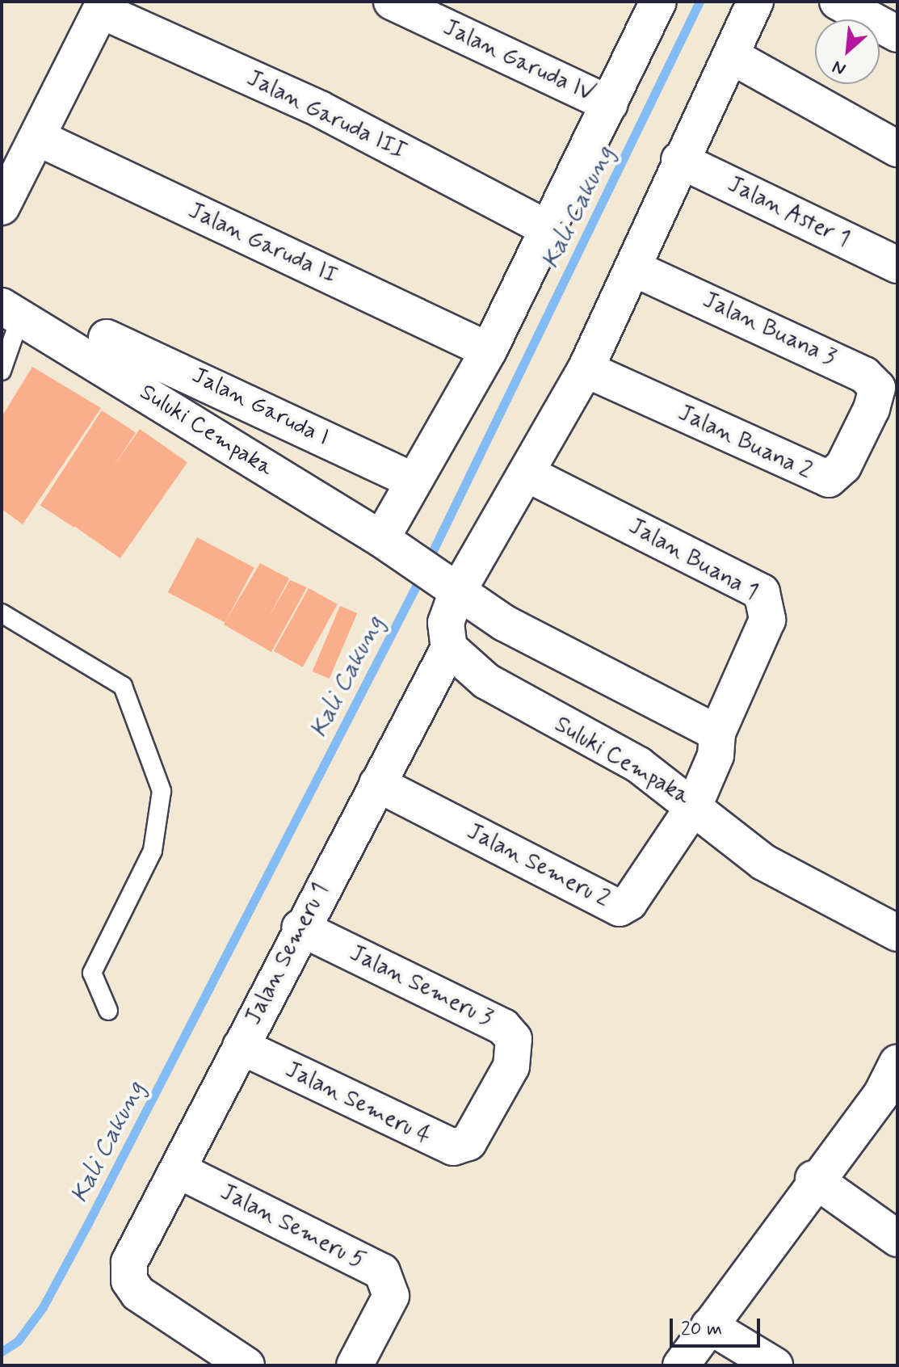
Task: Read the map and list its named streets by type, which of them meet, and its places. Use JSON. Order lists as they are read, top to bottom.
{
  "streets": {
    "street": [
      "Jalan Garuda IV",
      "Jalan Garuda III",
      "Jalan Aster 1",
      "Jalan Garuda II",
      "Jalan Buana 3",
      "Jalan Garuda I",
      "Suluki Cempaka",
      "Jalan Buana 2",
      "Jalan Buana 1",
      "Jalan Semeru 2",
      "Jalan Semeru 1",
      "Jalan Semeru 3",
      "Jalan Semeru 4",
      "Jalan Semeru 5"
    ]
  },
  "crossings": [
    ["Jalan Buana 3", "Jalan Buana 2"],
    ["Suluki Cempaka", "Jalan Buana 1"],
    ["Suluki Cempaka", "Jalan Semeru 2"],
    ["Suluki Cempaka", "Jalan Semeru 1"],
    ["Jalan Semeru 2", "Jalan Semeru 1"],
    ["Jalan Semeru 1", "Jalan Semeru 3"],
    ["Jalan Semeru 1", "Jalan Semeru 4"],
    ["Jalan Semeru 1", "Jalan Semeru 5"],
    ["Jalan Semeru 3", "Jalan Semeru 4"]
  ],
  "water": ["Kali Cakung"],
  "scale_bar": "20 m",
  "north": "bottom left"
}
